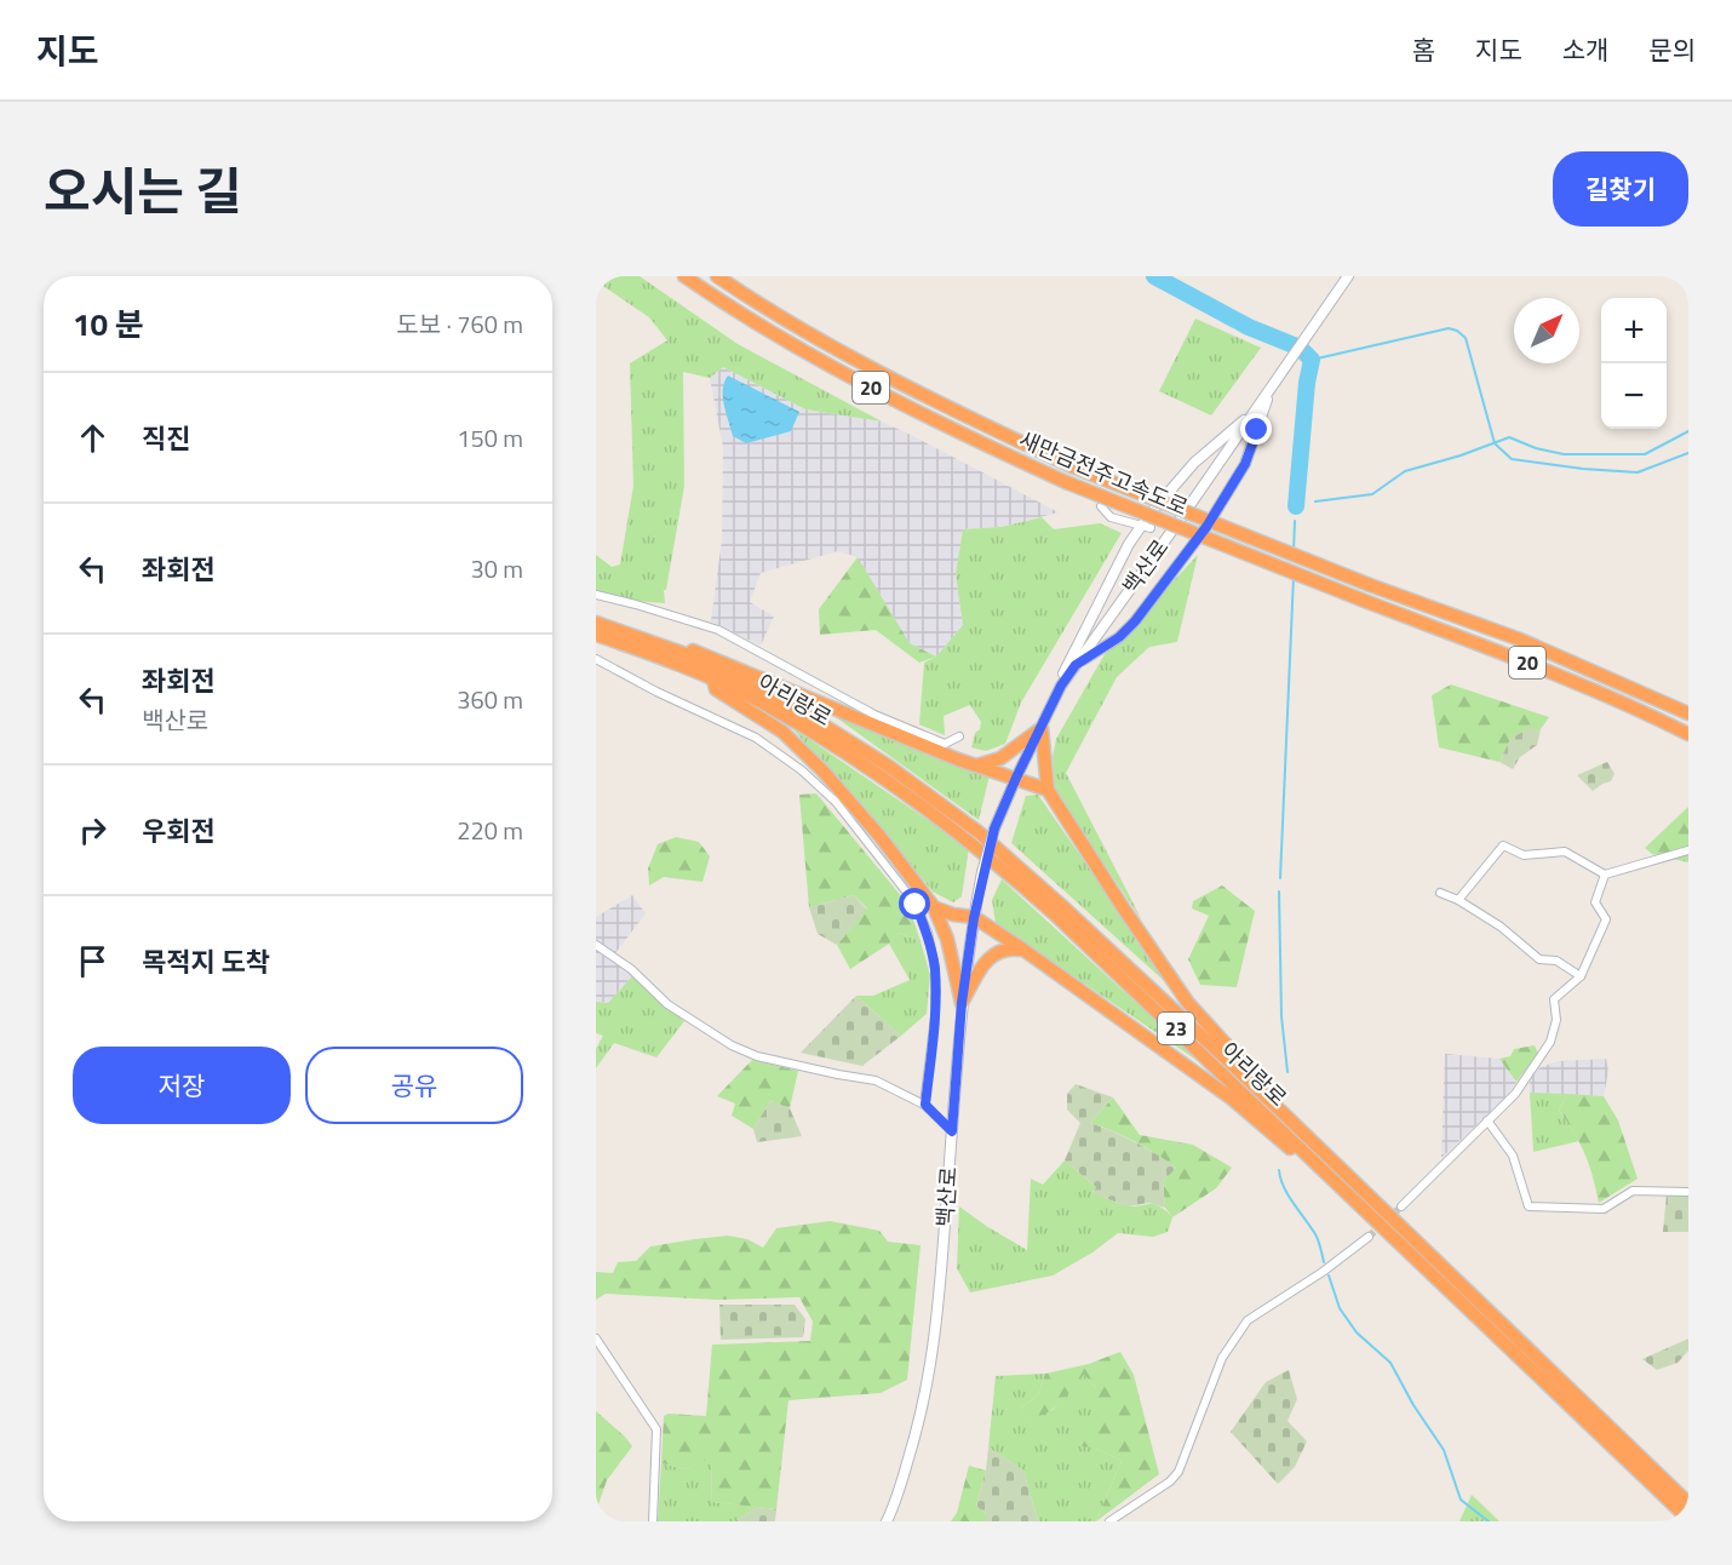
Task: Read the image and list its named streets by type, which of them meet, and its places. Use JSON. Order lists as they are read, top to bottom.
{
  "streets": {
    "highway": [
      "20",
      "새만금전주고속도로",
      "아리랑로",
      "23"
    ],
    "main road": ["백산로"]
  },
  "north": "top right",
  "page": {
    "header": "지도",
    "nav": [
      "홈",
      "지도",
      "소개",
      "문의"
    ],
    "title": "오시는 길",
    "buttons": [
      "길찾기",
      ["저장", "공유"]
    ],
    "heading": ["10 분", "도보 · 760 m"],
    "map_buttons": ["+", "−"],
    "list": [
      ["직진", "150 m"],
      ["좌회전", "30 m"],
      ["좌회전", "백산로", "360 m"],
      ["우회전", "220 m"],
      "목적지 도착"
    ]
  }
}
